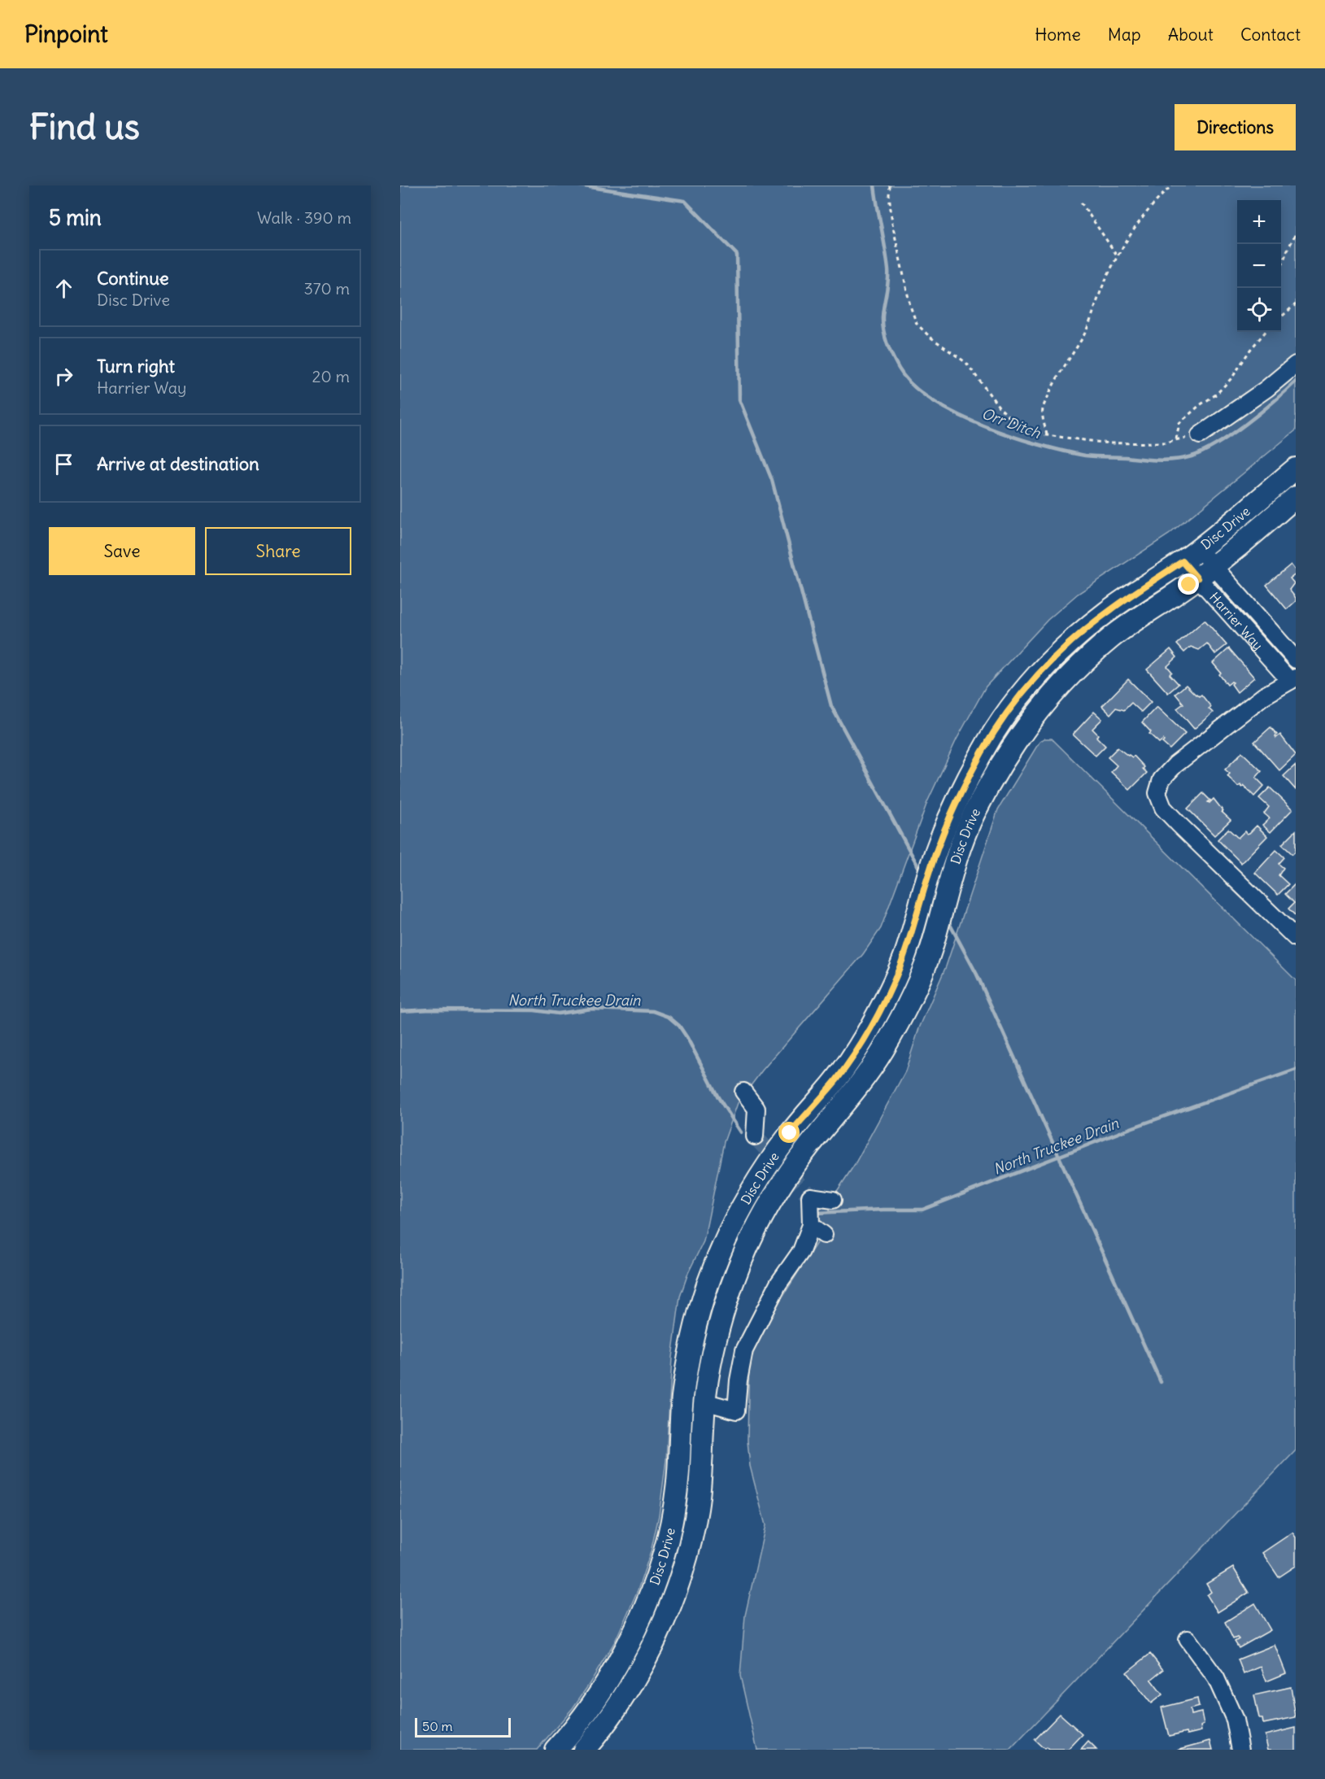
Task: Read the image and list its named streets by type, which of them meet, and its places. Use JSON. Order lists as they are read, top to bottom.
{
  "streets": {
    "main road": ["Disc Drive"],
    "street": ["Harrier Way"]
  },
  "crossings": [
    ["Disc Drive", "Harrier Way"]
  ],
  "water": ["Orr Ditch", "North Truckee Drain"],
  "scale_bar": "50 m",
  "page": {
    "header": "Pinpoint",
    "nav": [
      "Home",
      "Map",
      "About",
      "Contact"
    ],
    "buttons": [
      "Directions",
      ["Save", "Share"]
    ],
    "title": "Find us",
    "heading": ["5 min", "Walk · 390 m"],
    "map_buttons": ["+", "−"],
    "list": [
      ["Continue", "Disc Drive", "370 m"],
      ["Turn right", "Harrier Way", "20 m"],
      "Arrive at destination"
    ],
    "scale": "50 m"
  }
}
